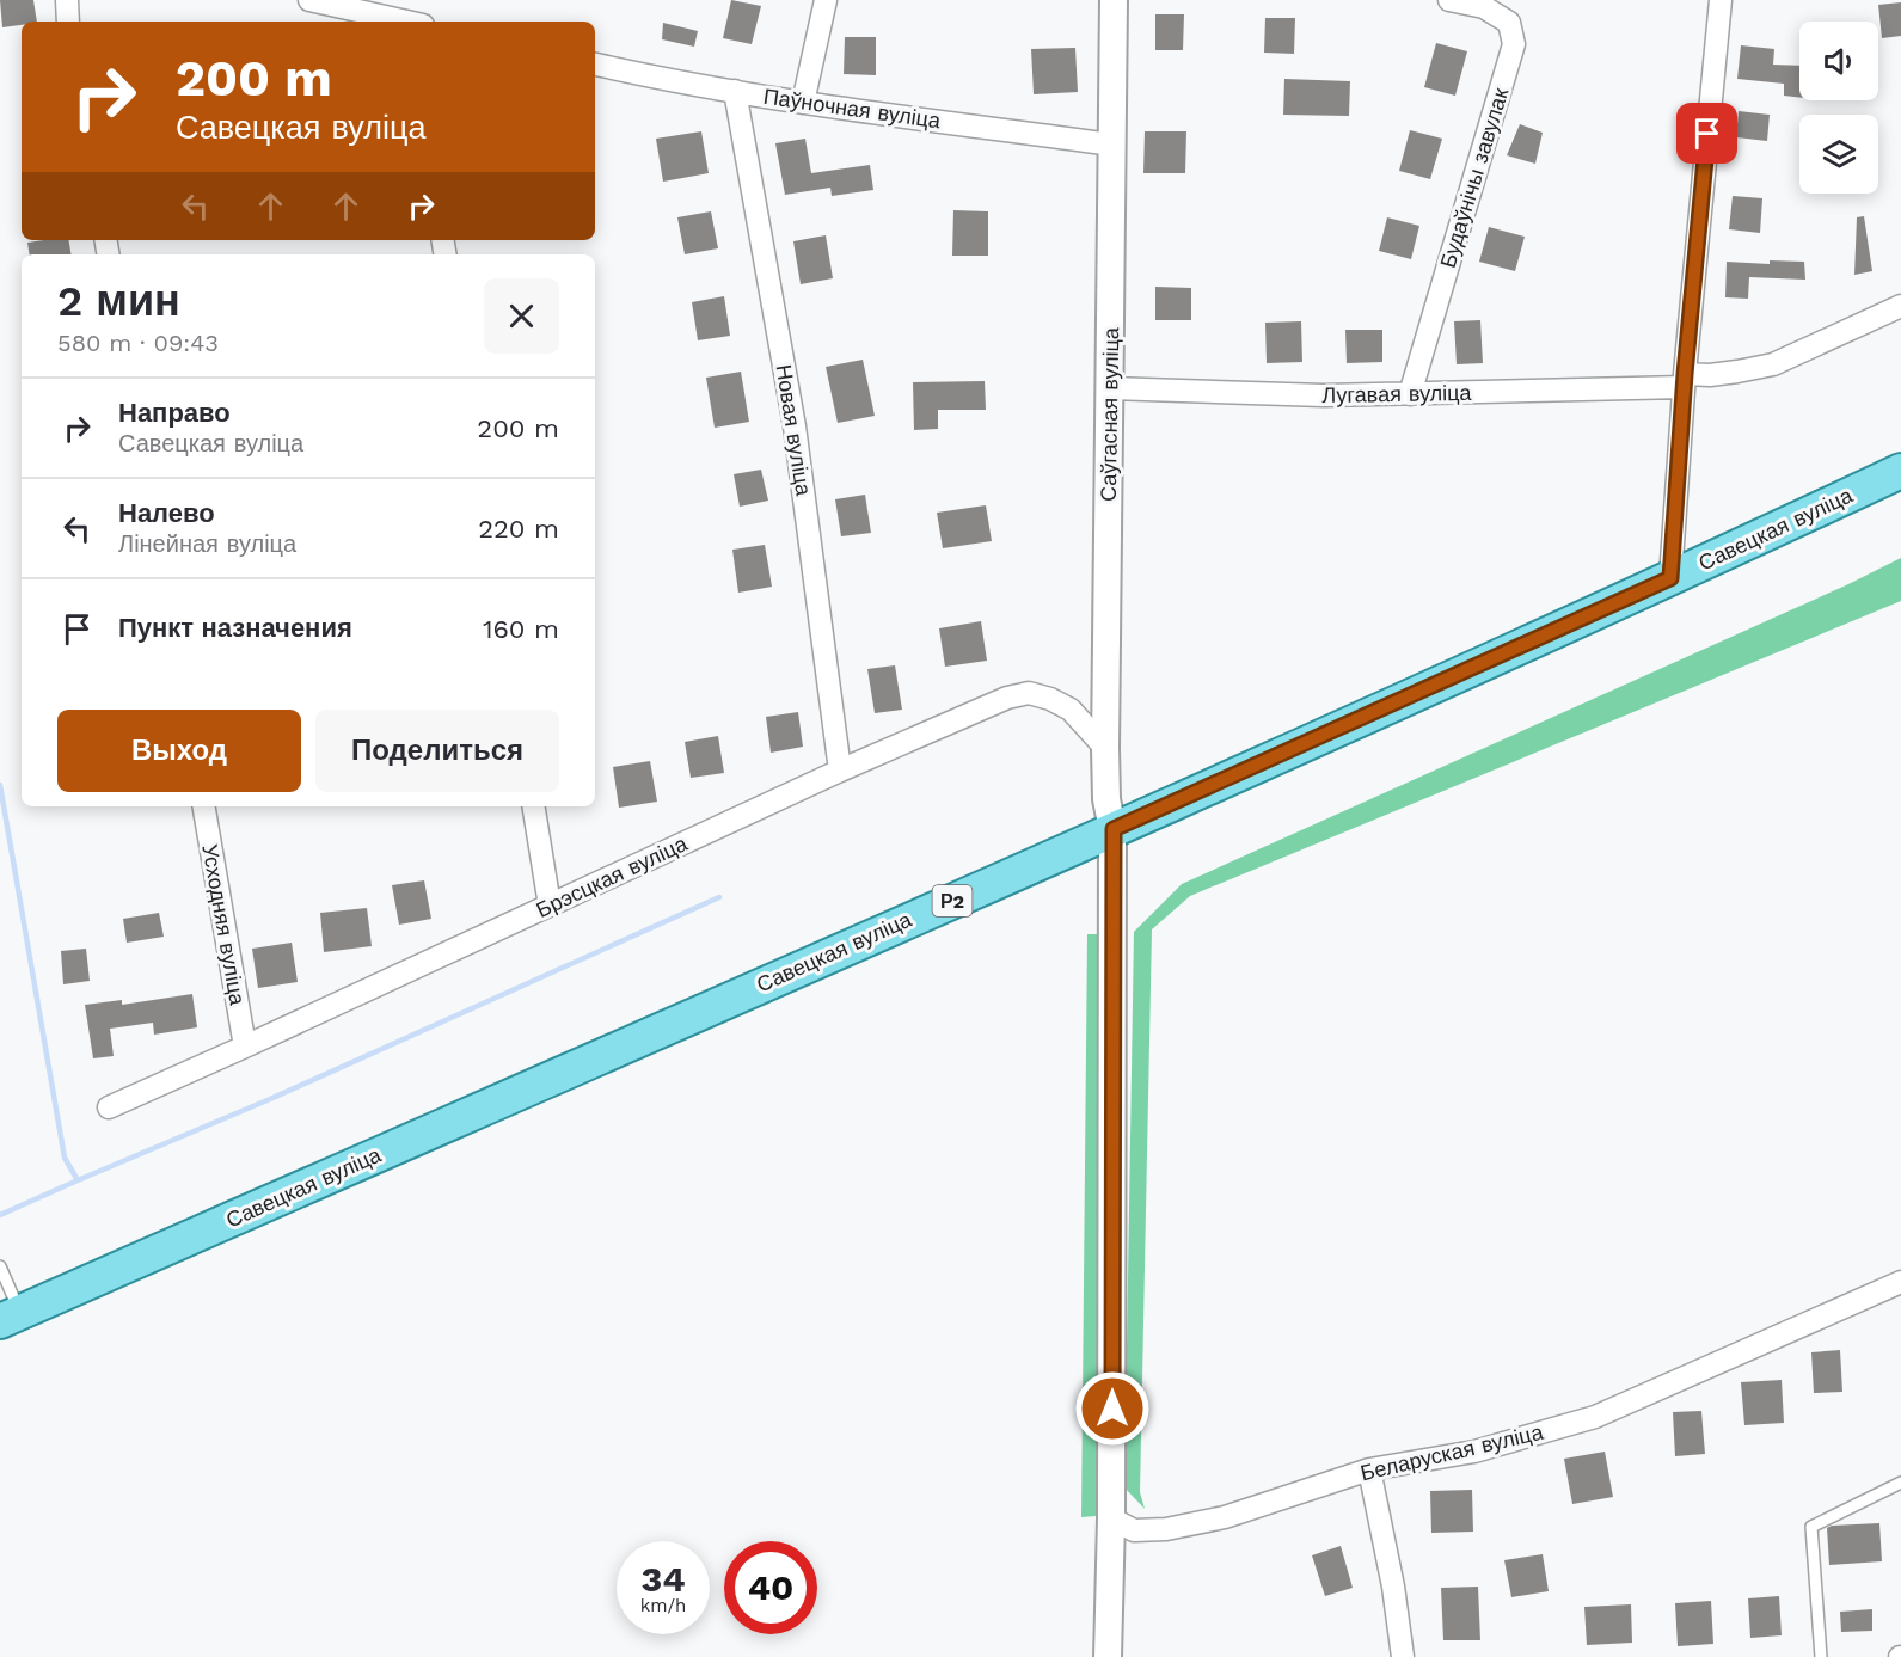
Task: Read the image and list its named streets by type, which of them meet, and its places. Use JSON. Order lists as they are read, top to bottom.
{
  "streets": {
    "main road": ["Савецкая вуліца", "Р2"],
    "street": [
      "Паўночная вуліца",
      "Будаўнічы завулак",
      "Лугавая вуліца",
      "Саўгасная вуліца",
      "Новая вуліца",
      "Брэсцкая вуліца",
      "Усходняя вуліца",
      "Беларуская вуліца"
    ]
  },
  "crossings": [
    ["Паўночная вуліца", "Саўгасная вуліца"],
    ["Паўночная вуліца", "Новая вуліца"],
    ["Будаўнічы завулак", "Лугавая вуліца"],
    ["Лугавая вуліца", "Саўгасная вуліца"],
    ["Саўгасная вуліца", "Савецкая вуліца"],
    ["Саўгасная вуліца", "Брэсцкая вуліца"],
    ["Саўгасная вуліца", "Беларуская вуліца"],
    ["Новая вуліца", "Брэсцкая вуліца"],
    ["Брэсцкая вуліца", "Усходняя вуліца"]
  ],
  "page": {
    "turn": ["200 m", "Савецкая вуліца"],
    "heading": ["2 мин", "580 m · 09:43"],
    "list": [
      {
        "name": "Направо",
        "note": "Савецкая вуліца",
        "value": "200 m"
      },
      {
        "name": "Налево",
        "note": "Лінейная вуліца",
        "value": "220 m"
      },
      {
        "name": "Пункт назначения",
        "value": "160 m"
      }
    ],
    "buttons": ["Выход", "Поделиться"],
    "speed": "34 km/h",
    "limit": "40"
  }
}
